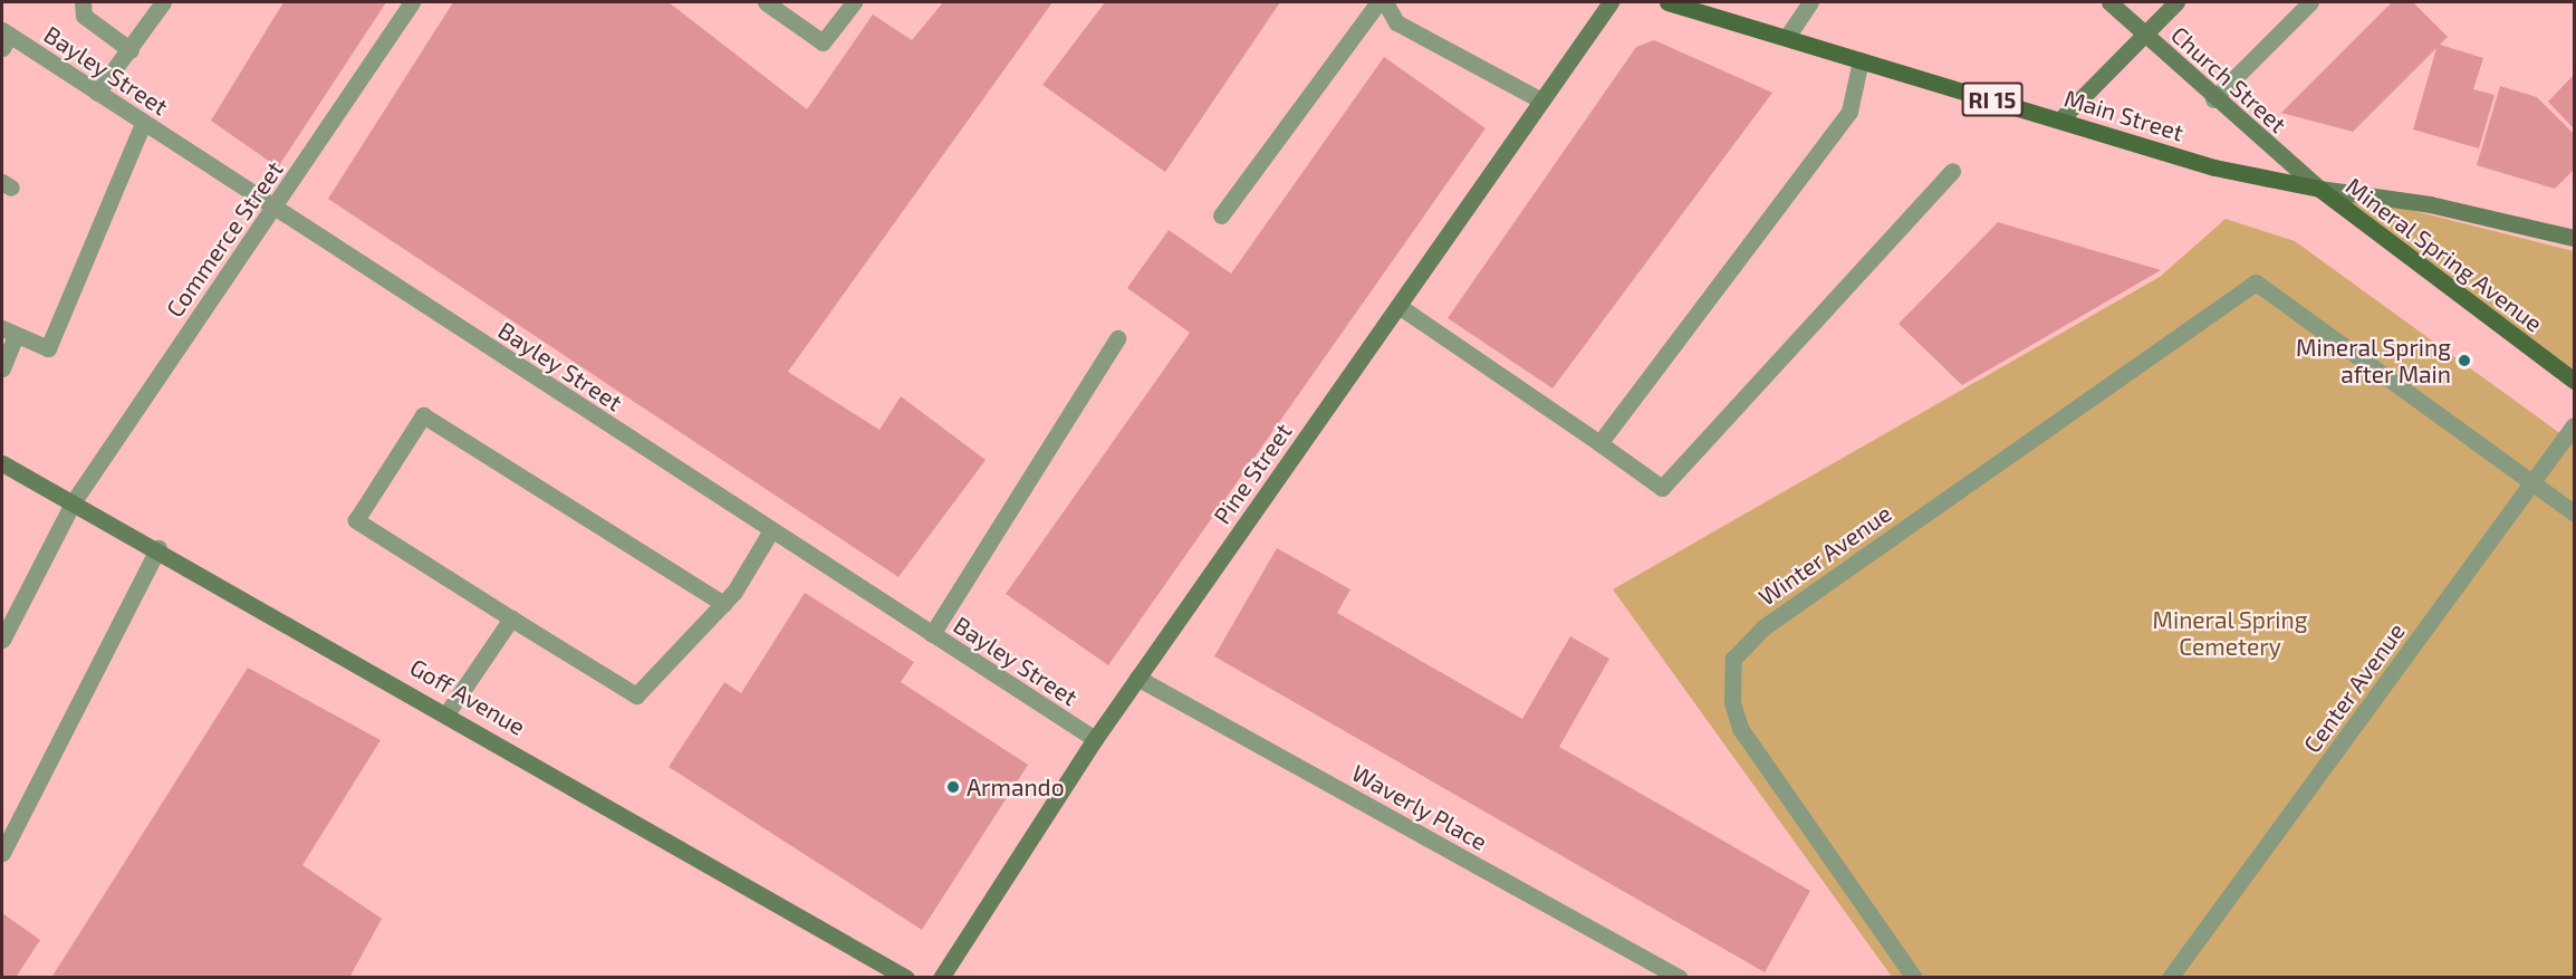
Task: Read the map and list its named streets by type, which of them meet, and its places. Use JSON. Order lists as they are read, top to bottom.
{
  "streets": {
    "main road": [
      "Church Street",
      "RI 15",
      "Main Street",
      "Mineral Spring Avenue",
      "Pine Street",
      "Goff Avenue"
    ],
    "street": [
      "Bayley Street",
      "Commerce Street",
      "Winter Avenue",
      "Center Avenue",
      "Waverly Place"
    ]
  },
  "crossings": [
    ["Bayley Street", "Commerce Street"],
    ["Bayley Street", "Pine Street"],
    ["Church Street", "Main Street"],
    ["Church Street", "Mineral Spring Avenue"],
    ["Main Street", "Mineral Spring Avenue"],
    ["Commerce Street", "Goff Avenue"],
    ["Pine Street", "Waverly Place"],
    ["Winter Avenue", "Center Avenue"]
  ],
  "parks": ["Mineral Spring Cemetery"],
  "places": ["Mineral Spring after Main", "Armando"]
}
